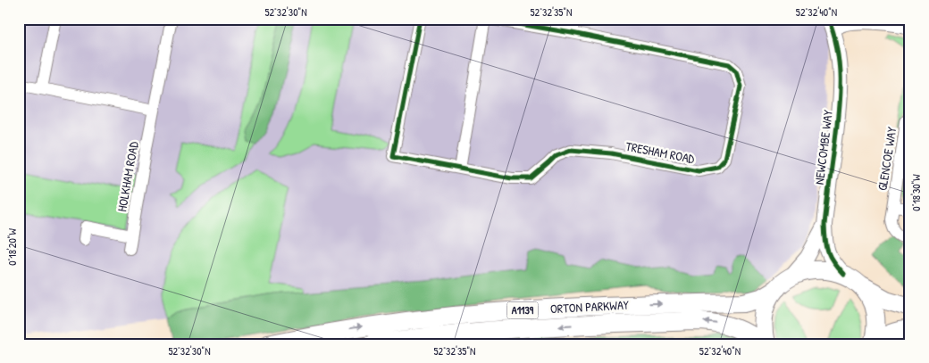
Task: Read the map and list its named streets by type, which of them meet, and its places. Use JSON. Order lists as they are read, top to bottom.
{
  "streets": {
    "main road": ["ORTON PARKWAY", "A1139"],
    "street": [
      "NEWCOMBE WAY",
      "TRESHAM ROAD",
      "GLENCOE WAY",
      "HOLKHAM ROAD"
    ]
  },
  "crossings": [
    ["NEWCOMBE WAY", "ORTON PARKWAY"]
  ],
  "coordinates": [
    "52°32'30\"N",
    "52°32'35\"N",
    "52°32'40\"N",
    "0°18'30\"W",
    "0°18'20\"W"
  ]
}
